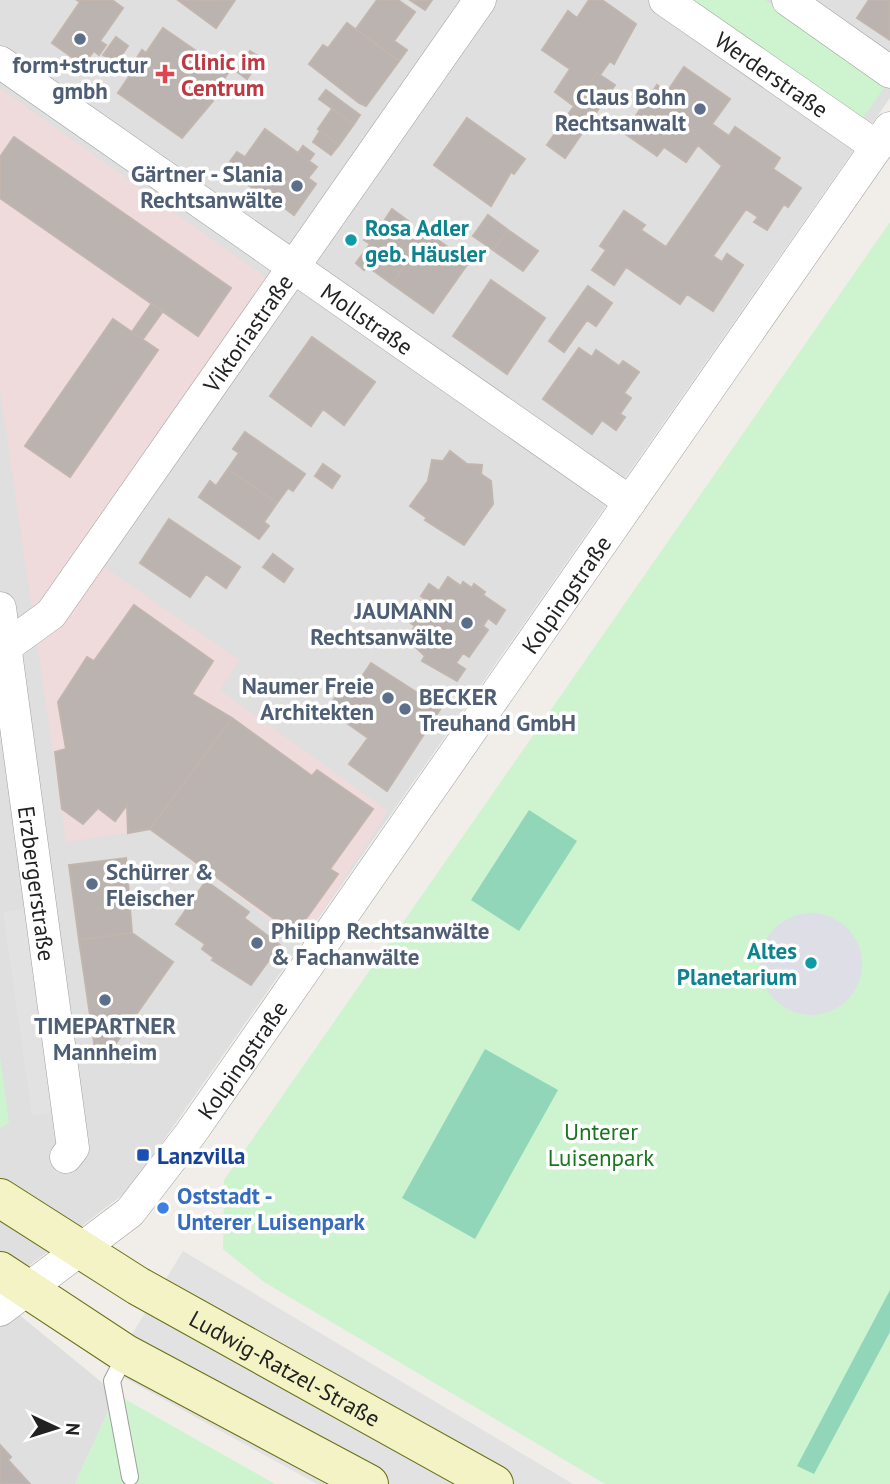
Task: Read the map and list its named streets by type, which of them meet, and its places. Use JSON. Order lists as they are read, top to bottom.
{
  "streets": {
    "street": [
      "Werderstraße",
      "Mollstraße",
      "Viktoriastraße",
      "Kolpingstraße",
      "Erzbergerstraße",
      "Ludwig-Ratzel-Straße"
    ]
  },
  "crossings": [
    ["Werderstraße", "Kolpingstraße"],
    ["Mollstraße", "Viktoriastraße"],
    ["Mollstraße", "Kolpingstraße"],
    ["Viktoriastraße", "Erzbergerstraße"],
    ["Kolpingstraße", "Ludwig-Ratzel-Straße"]
  ],
  "parks": ["Unterer Luisenpark"],
  "places": {
    "other": [
      "form+structur gmbh",
      "Claus Bohn Rechtsanwalt",
      "Gärtner - Slania Rechtsanwälte",
      "Rosa Adler geb. Häusler",
      "JAUMANN Rechtsanwälte",
      "Naumer Freie Architekten",
      "BECKER Treuhand GmbH",
      "Schürrer & Fleischer",
      "Philipp Rechtsanwälte & Fachanwälte",
      "Altes Planetarium",
      "TIMEPARTNER Mannheim",
      "Oststadt - Unterer Luisenpark"
    ],
    "health": ["Clinic im Centrum"],
    "transit": ["Lanzvilla"]
  },
  "north": "right"
}
